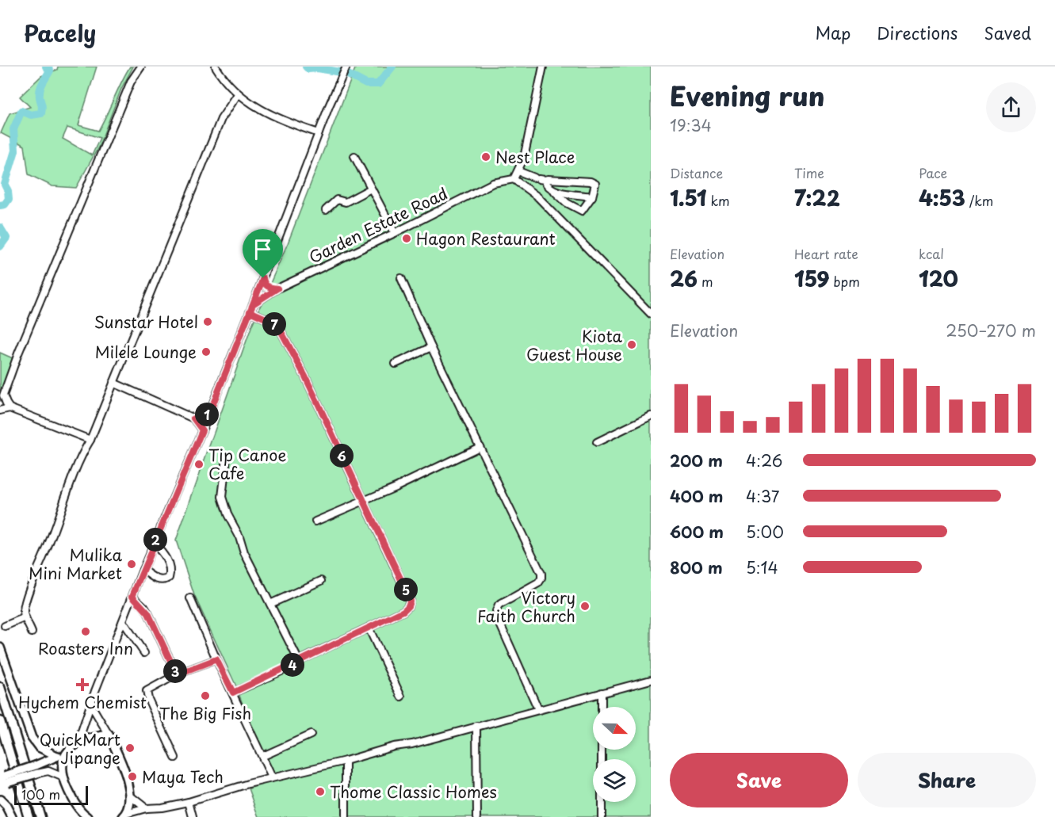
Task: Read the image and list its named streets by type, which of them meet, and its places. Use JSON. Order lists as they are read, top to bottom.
{
  "streets": {
    "street": ["Garden Estate Road"]
  },
  "places": {
    "other": [
      "Nest Place",
      "Hagon Restaurant",
      "Sunstar Hotel",
      "Kiota Guest House",
      "Milele Lounge",
      "Tip Canoe Cafe",
      "Mulika Mini Market",
      "Victory Faith Church",
      "Roasters Inn",
      "The Big Fish",
      "QuickMart Jipange",
      "Maya Tech",
      "Thome Classic Homes"
    ],
    "health": ["Hychem Chemist"]
  },
  "scale_bar": "100 m",
  "north": "right",
  "page": {
    "header": "Pacely",
    "nav": ["Map", "Directions", "Saved"],
    "heading": ["Evening run", "19:34"],
    "stats": [
      ["Distance", "1.51 km"],
      ["Time", "7:22"],
      ["Pace", "4:53 /km"],
      ["Elevation", "26 m"],
      ["Heart rate", "159 bpm"],
      ["kcal", "120"]
    ],
    "chart": ["Elevation", "250–270 m"],
    "pins": [
      "7",
      "1",
      "6",
      "2",
      "5",
      "4",
      "3"
    ],
    "list": [
      {
        "name": "200 m",
        "note": "4:26"
      },
      {
        "name": "400 m",
        "note": "4:37"
      },
      {
        "name": "600 m",
        "note": "5:00"
      },
      {
        "name": "800 m",
        "note": "5:14"
      }
    ],
    "buttons": ["Save", "Share"],
    "scale": "100 m"
  }
}
